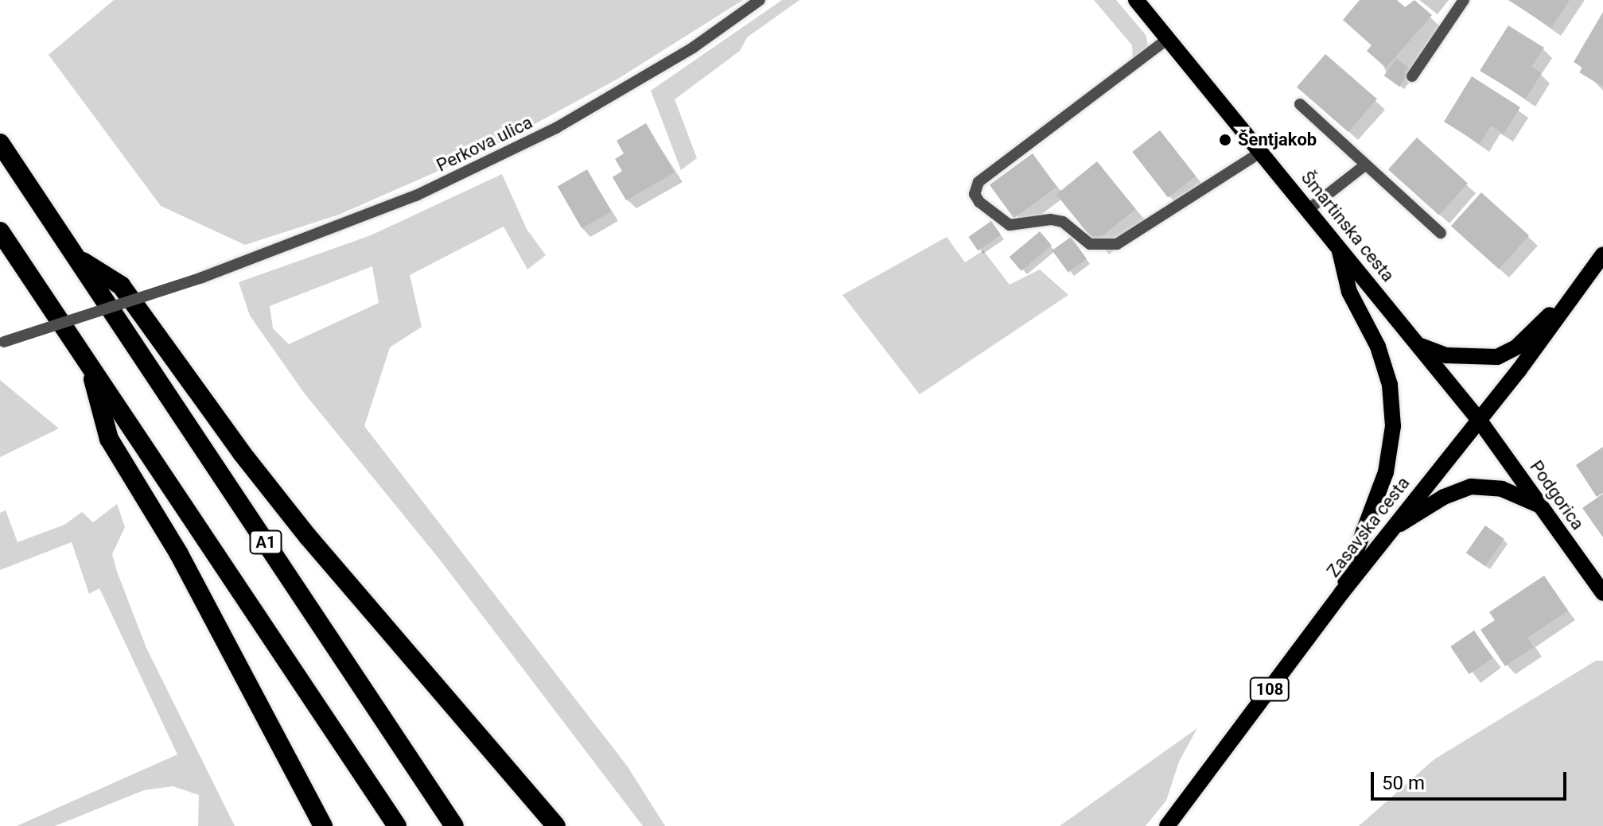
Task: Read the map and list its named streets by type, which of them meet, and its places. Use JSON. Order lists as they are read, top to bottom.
{
  "streets": {
    "highway": ["A1"],
    "main road": [
      "Šmartinska cesta",
      "Podgorica",
      "Zasavska cesta",
      "108"
    ],
    "street": ["Perkova ulica"]
  },
  "crossings": [
    ["Šmartinska cesta", "Podgorica"],
    ["Šmartinska cesta", "Zasavska cesta"],
    ["Podgorica", "Zasavska cesta"]
  ],
  "places": ["Šentjakob"],
  "scale_bar": "50 m"
}
